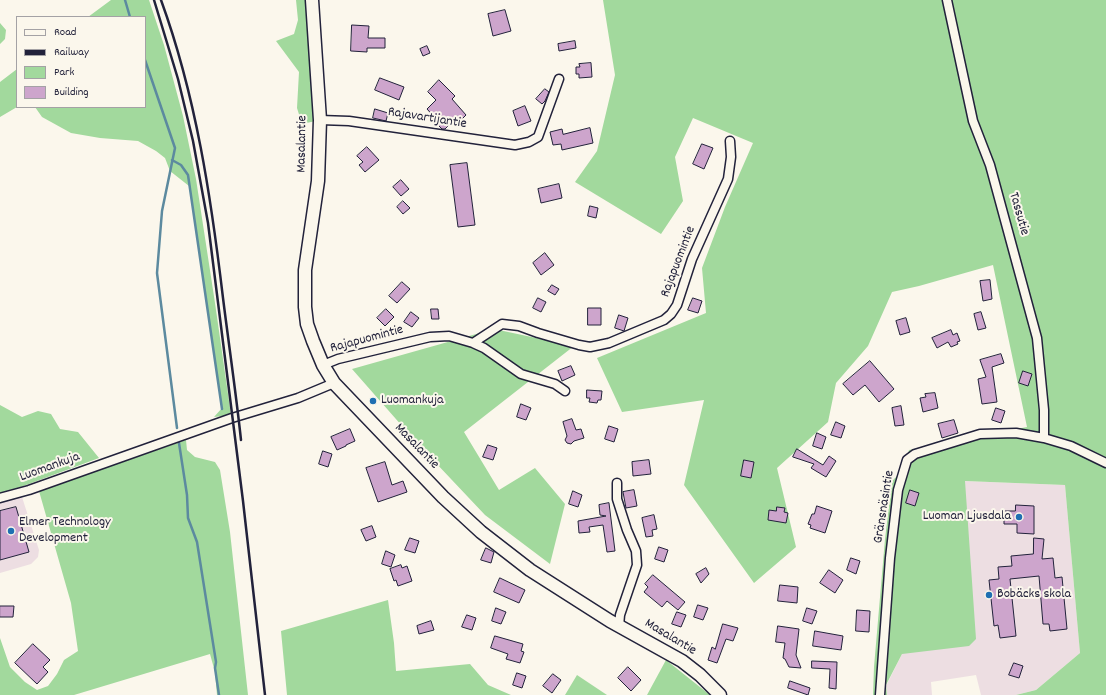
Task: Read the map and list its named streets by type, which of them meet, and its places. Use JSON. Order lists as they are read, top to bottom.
{
  "streets": {
    "street": [
      "Rajavartijantie",
      "Masalantie",
      "Tassutie",
      "Rajapuomintie",
      "Luomankuja",
      "Gränsnäsintie"
    ]
  },
  "crossings": [
    ["Rajavartijantie", "Masalantie"],
    ["Masalantie", "Rajapuomintie"],
    ["Masalantie", "Luomankuja"],
    ["Tassutie", "Gränsnäsintie"]
  ],
  "places": [
    "Luomankuja",
    "Luoman Ljusdala",
    "Elmer Technology Development",
    "Bobäcks skola"
  ],
  "legend": [
    "Road",
    "Railway",
    "Park",
    "Building"
  ]
}
